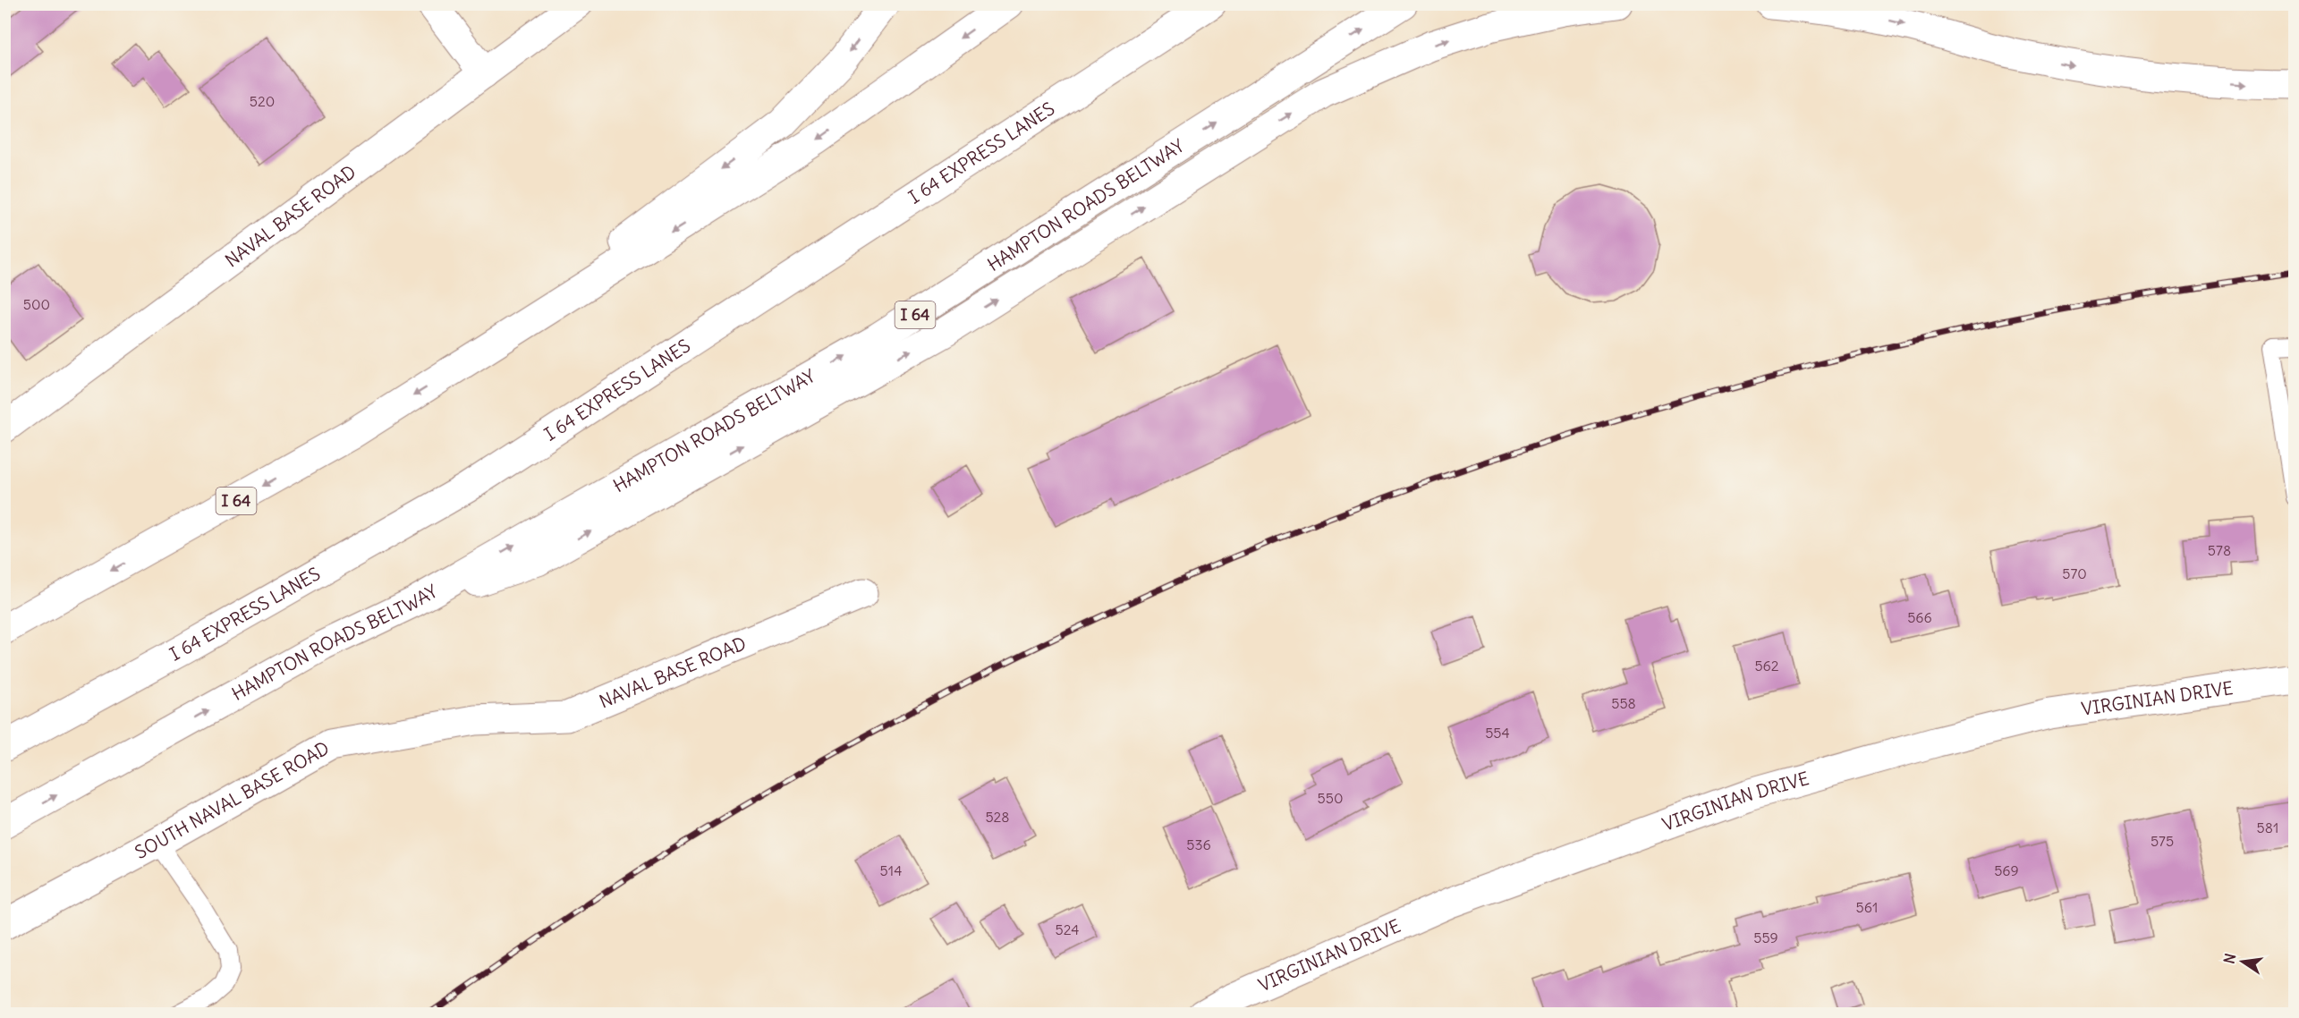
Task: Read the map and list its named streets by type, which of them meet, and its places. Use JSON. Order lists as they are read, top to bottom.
{
  "streets": {
    "main road": [
      "I 64 EXPRESS LANES",
      "HAMPTON ROADS BELTWAY",
      "NAVAL BASE ROAD",
      "I 64",
      "VIRGINIAN DRIVE",
      "SOUTH NAVAL BASE ROAD"
    ]
  },
  "crossings": [
    ["NAVAL BASE ROAD", "SOUTH NAVAL BASE ROAD"]
  ],
  "house_numbers": [
    "520",
    "500",
    "578",
    "570",
    "566",
    "562",
    "558",
    "554",
    "550",
    "528",
    "581",
    "575",
    "536",
    "514",
    "569",
    "561",
    "524",
    "559"
  ],
  "north": "left"
}
